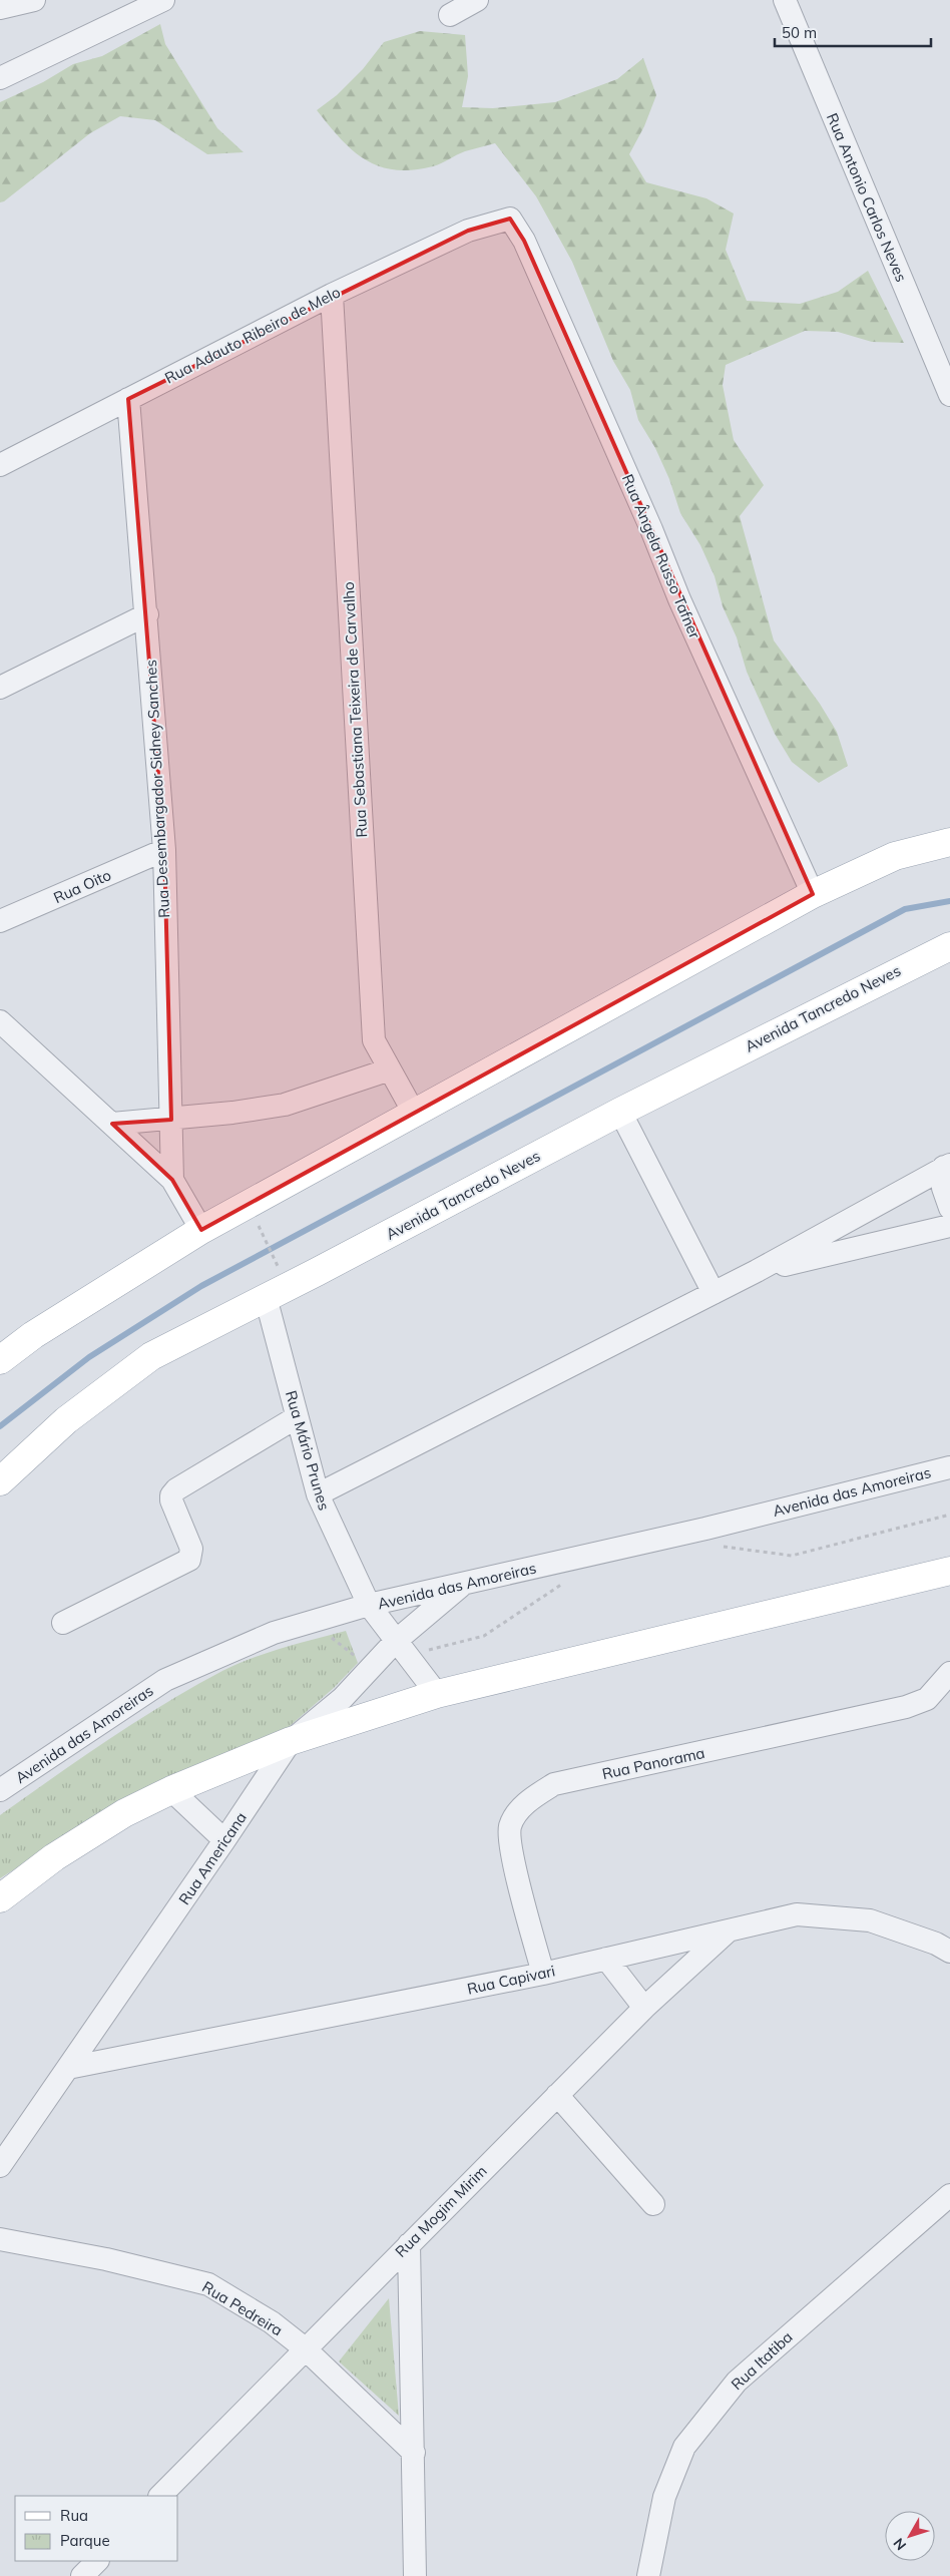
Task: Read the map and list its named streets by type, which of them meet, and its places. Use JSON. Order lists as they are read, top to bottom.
{
  "streets": {
    "main road": ["Avenida Tancredo Neves"],
    "street": [
      "Rua Antonio Carlos Neves",
      "Rua Adauto Ribeiro de Melo",
      "Rua Ângela Russo Tafner",
      "Rua Sebastiana Teixeira de Carvalho",
      "Rua Desembargador Sidney Sanches",
      "Rua Oito",
      "Rua Mário Prunes",
      "Avenida das Amoreiras",
      "Rua Panorama",
      "Rua Americana",
      "Rua Capivari",
      "Rua Mogim Mirim",
      "Rua Pedreira",
      "Rua Itatiba"
    ]
  },
  "crossings": [
    ["Rua Adauto Ribeiro de Melo", "Rua Ângela Russo Tafner"],
    ["Rua Adauto Ribeiro de Melo", "Rua Sebastiana Teixeira de Carvalho"],
    ["Rua Adauto Ribeiro de Melo", "Rua Desembargador Sidney Sanches"],
    ["Rua Desembargador Sidney Sanches", "Rua Oito"],
    ["Avenida Tancredo Neves", "Rua Mário Prunes"],
    ["Rua Mário Prunes", "Avenida das Amoreiras"],
    ["Rua Mário Prunes", "Rua Americana"],
    ["Avenida das Amoreiras", "Rua Americana"],
    ["Rua Panorama", "Rua Capivari"],
    ["Rua Americana", "Rua Capivari"],
    ["Rua Capivari", "Rua Mogim Mirim"],
    ["Rua Mogim Mirim", "Rua Pedreira"]
  ],
  "legend": ["Rua", "Parque"],
  "scale_bar": "50 m",
  "north": "bottom left"
}
